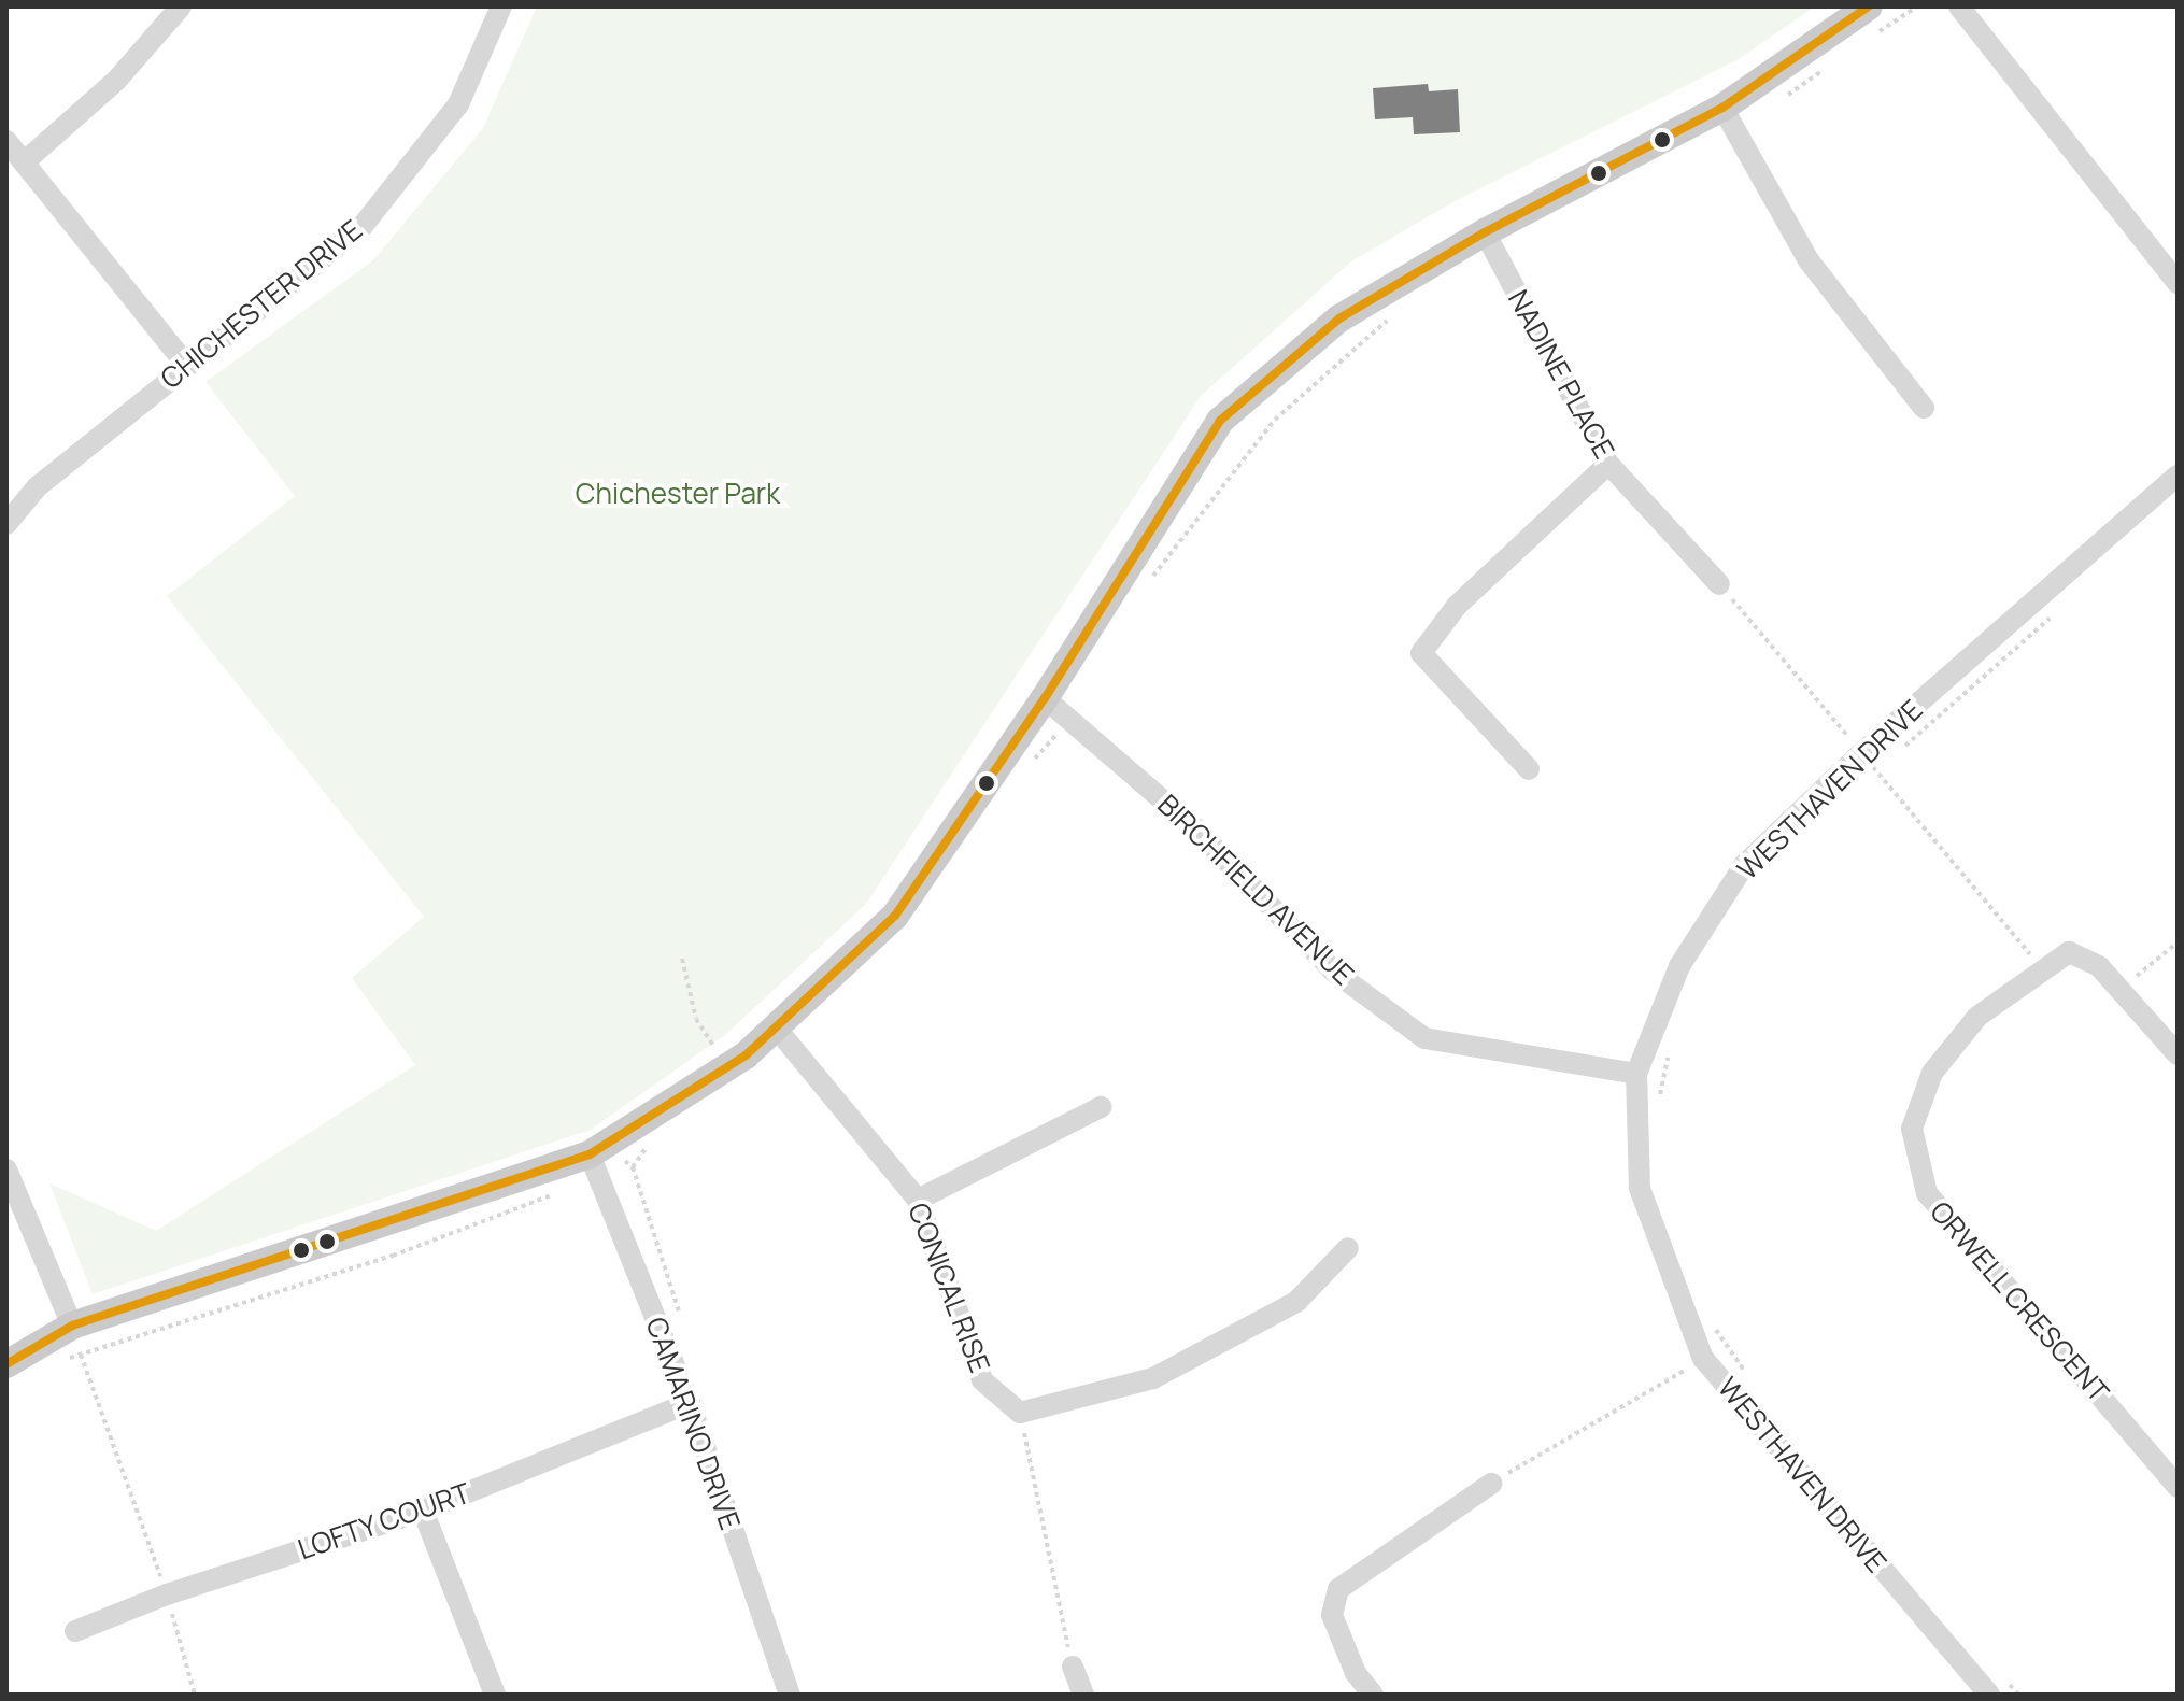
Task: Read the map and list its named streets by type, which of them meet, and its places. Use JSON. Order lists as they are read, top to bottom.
{
  "streets": {
    "street": [
      "CHICHESTER DRIVE",
      "NADINE PLACE",
      "WESTHAVEN DRIVE",
      "BIRCHFIELD AVENUE",
      "CONICAL RISE",
      "ORWELL CRESCENT",
      "CAMARINO DRIVE",
      "LOFTY COURT"
    ]
  },
  "crossings": [
    ["WESTHAVEN DRIVE", "BIRCHFIELD AVENUE"],
    ["CAMARINO DRIVE", "LOFTY COURT"]
  ],
  "parks": ["Chichester Park"]
}
